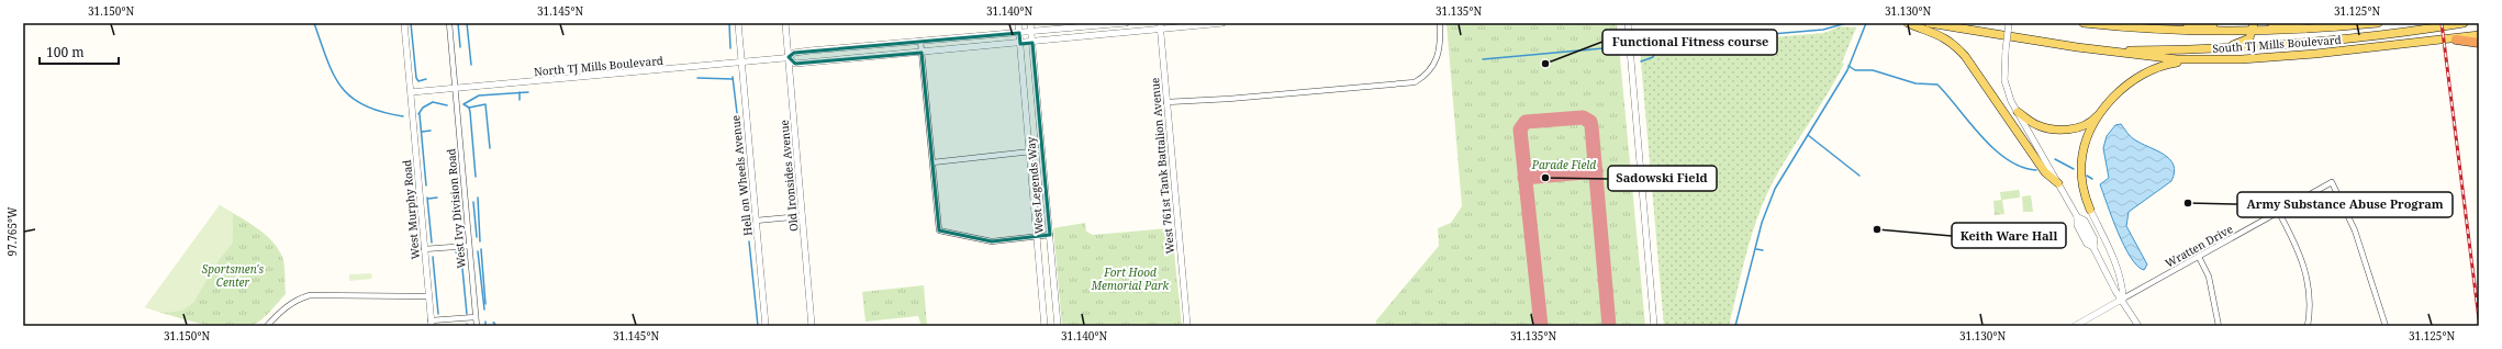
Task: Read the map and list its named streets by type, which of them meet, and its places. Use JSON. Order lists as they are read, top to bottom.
{
  "streets": {
    "main road": ["South TJ Mills Boulevard"],
    "street": [
      "North TJ Mills Boulevard",
      "West 761st Tank Battalion Avenue",
      "Hell on Wheels Avenue",
      "Old Ironsides Avenue",
      "West Legends Way",
      "West Ivy Division Road",
      "West Murphy Road",
      "Wratten Drive"
    ]
  },
  "crossings": [
    ["North TJ Mills Boulevard", "Hell on Wheels Avenue"],
    ["North TJ Mills Boulevard", "Old Ironsides Avenue"],
    ["North TJ Mills Boulevard", "West Legends Way"],
    ["North TJ Mills Boulevard", "West Ivy Division Road"],
    ["North TJ Mills Boulevard", "West Murphy Road"]
  ],
  "parks": ["Parade Field", "Sportsmen's Center", "Fort Hood Memorial Park"],
  "places": [
    "Functional Fitness course",
    "Sadowski Field",
    "Army Substance Abuse Program",
    "Keith Ware Hall"
  ],
  "scale_bar": "100 m",
  "coordinates": [
    "31.150°N",
    "31.145°N",
    "31.140°N",
    "31.135°N",
    "31.130°N",
    "31.125°N",
    "97.765°W"
  ]
}
